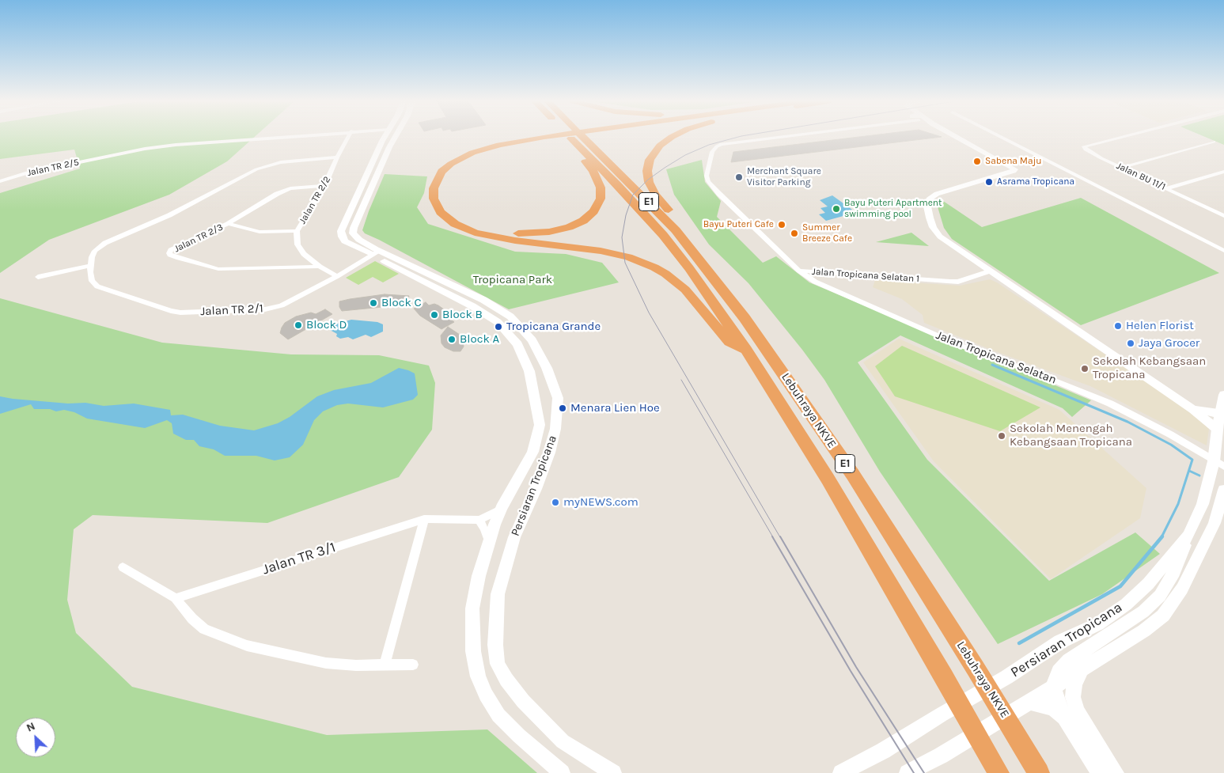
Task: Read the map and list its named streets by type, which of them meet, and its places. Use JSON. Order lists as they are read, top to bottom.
{
  "streets": {
    "highway": ["E1", "Lebuhraya NKVE"],
    "main road": ["Persiaran Tropicana"],
    "street": [
      "Jalan TR 2/5",
      "Jalan BU 11/1",
      "Jalan TR 2/2",
      "Jalan TR 2/3",
      "Jalan Tropicana Selatan 1",
      "Jalan TR 2/1",
      "Jalan Tropicana Selatan",
      "Jalan TR 3/1"
    ]
  },
  "crossings": [
    ["Jalan TR 2/2", "Jalan TR 2/3"],
    ["Jalan TR 2/2", "Jalan TR 2/1"],
    ["Jalan Tropicana Selatan 1", "Jalan Tropicana Selatan"],
    ["Jalan TR 2/1", "Persiaran Tropicana"],
    ["Jalan Tropicana Selatan", "Persiaran Tropicana"]
  ],
  "parks": ["Tropicana Park"],
  "places": [
    "Sabena Maju",
    "Merchant Square Visitor Parking",
    "Asrama Tropicana",
    "Bayu Puteri Apartment swimming pool",
    "Bayu Puteri Cafe",
    "Summer Breeze Cafe",
    "Block C",
    "Block B",
    "Block D",
    "Helen Florist",
    "Tropicana Grande",
    "Block A",
    "Jaya Grocer",
    "Sekolah Kebangsaan Tropicana",
    "Menara Lien Hoe",
    "Sekolah Menengah Kebangsaan Tropicana",
    "myNEWS.com"
  ],
  "north": "top left"
}
